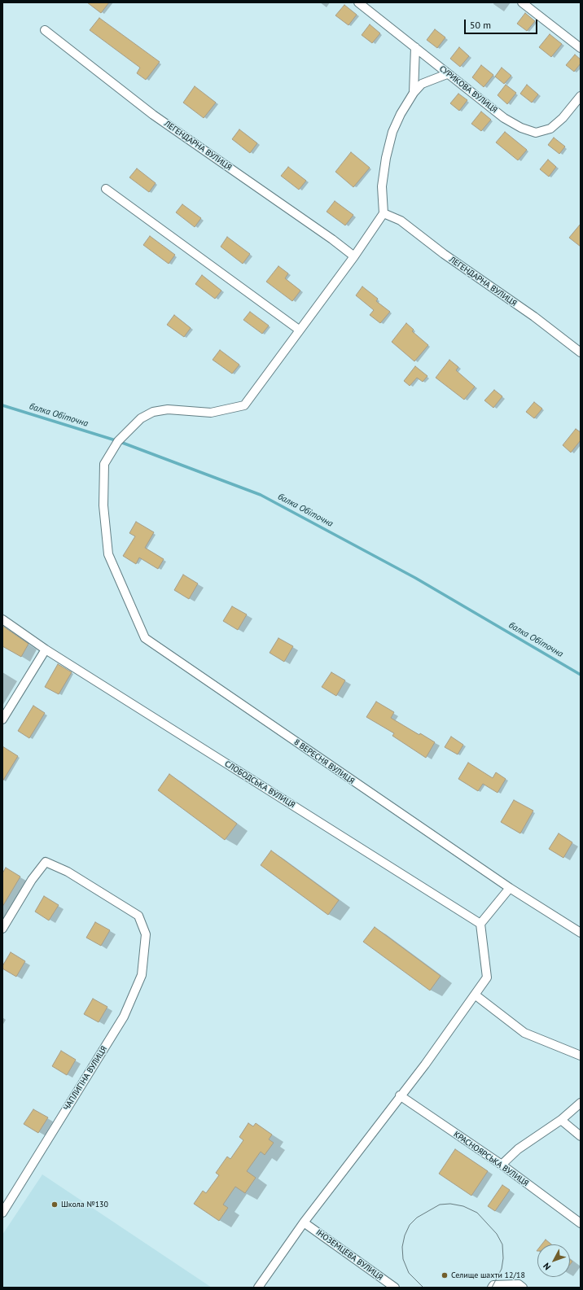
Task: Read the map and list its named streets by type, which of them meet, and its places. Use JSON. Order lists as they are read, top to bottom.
{
  "streets": {
    "street": [
      "СУРИКОВА ВУЛИЦЯ",
      "ЛЕГЕНДАРНА ВУЛИЦЯ",
      "8 ВЕРЕСНЯ ВУЛИЦЯ",
      "СЛОБОДСЬКА ВУЛИЦЯ",
      "ЧАПЛИГІНА ВУЛИЦЯ",
      "КРАСНОЯРСЬКА ВУЛИЦЯ",
      "ІНОЗЕМЦЕВА ВУЛИЦЯ"
    ]
  },
  "water": ["балка Обіточна"],
  "places": ["Школа №130", "Селище шахти 12/18"],
  "scale_bar": "50 m",
  "north": "bottom left"
}
